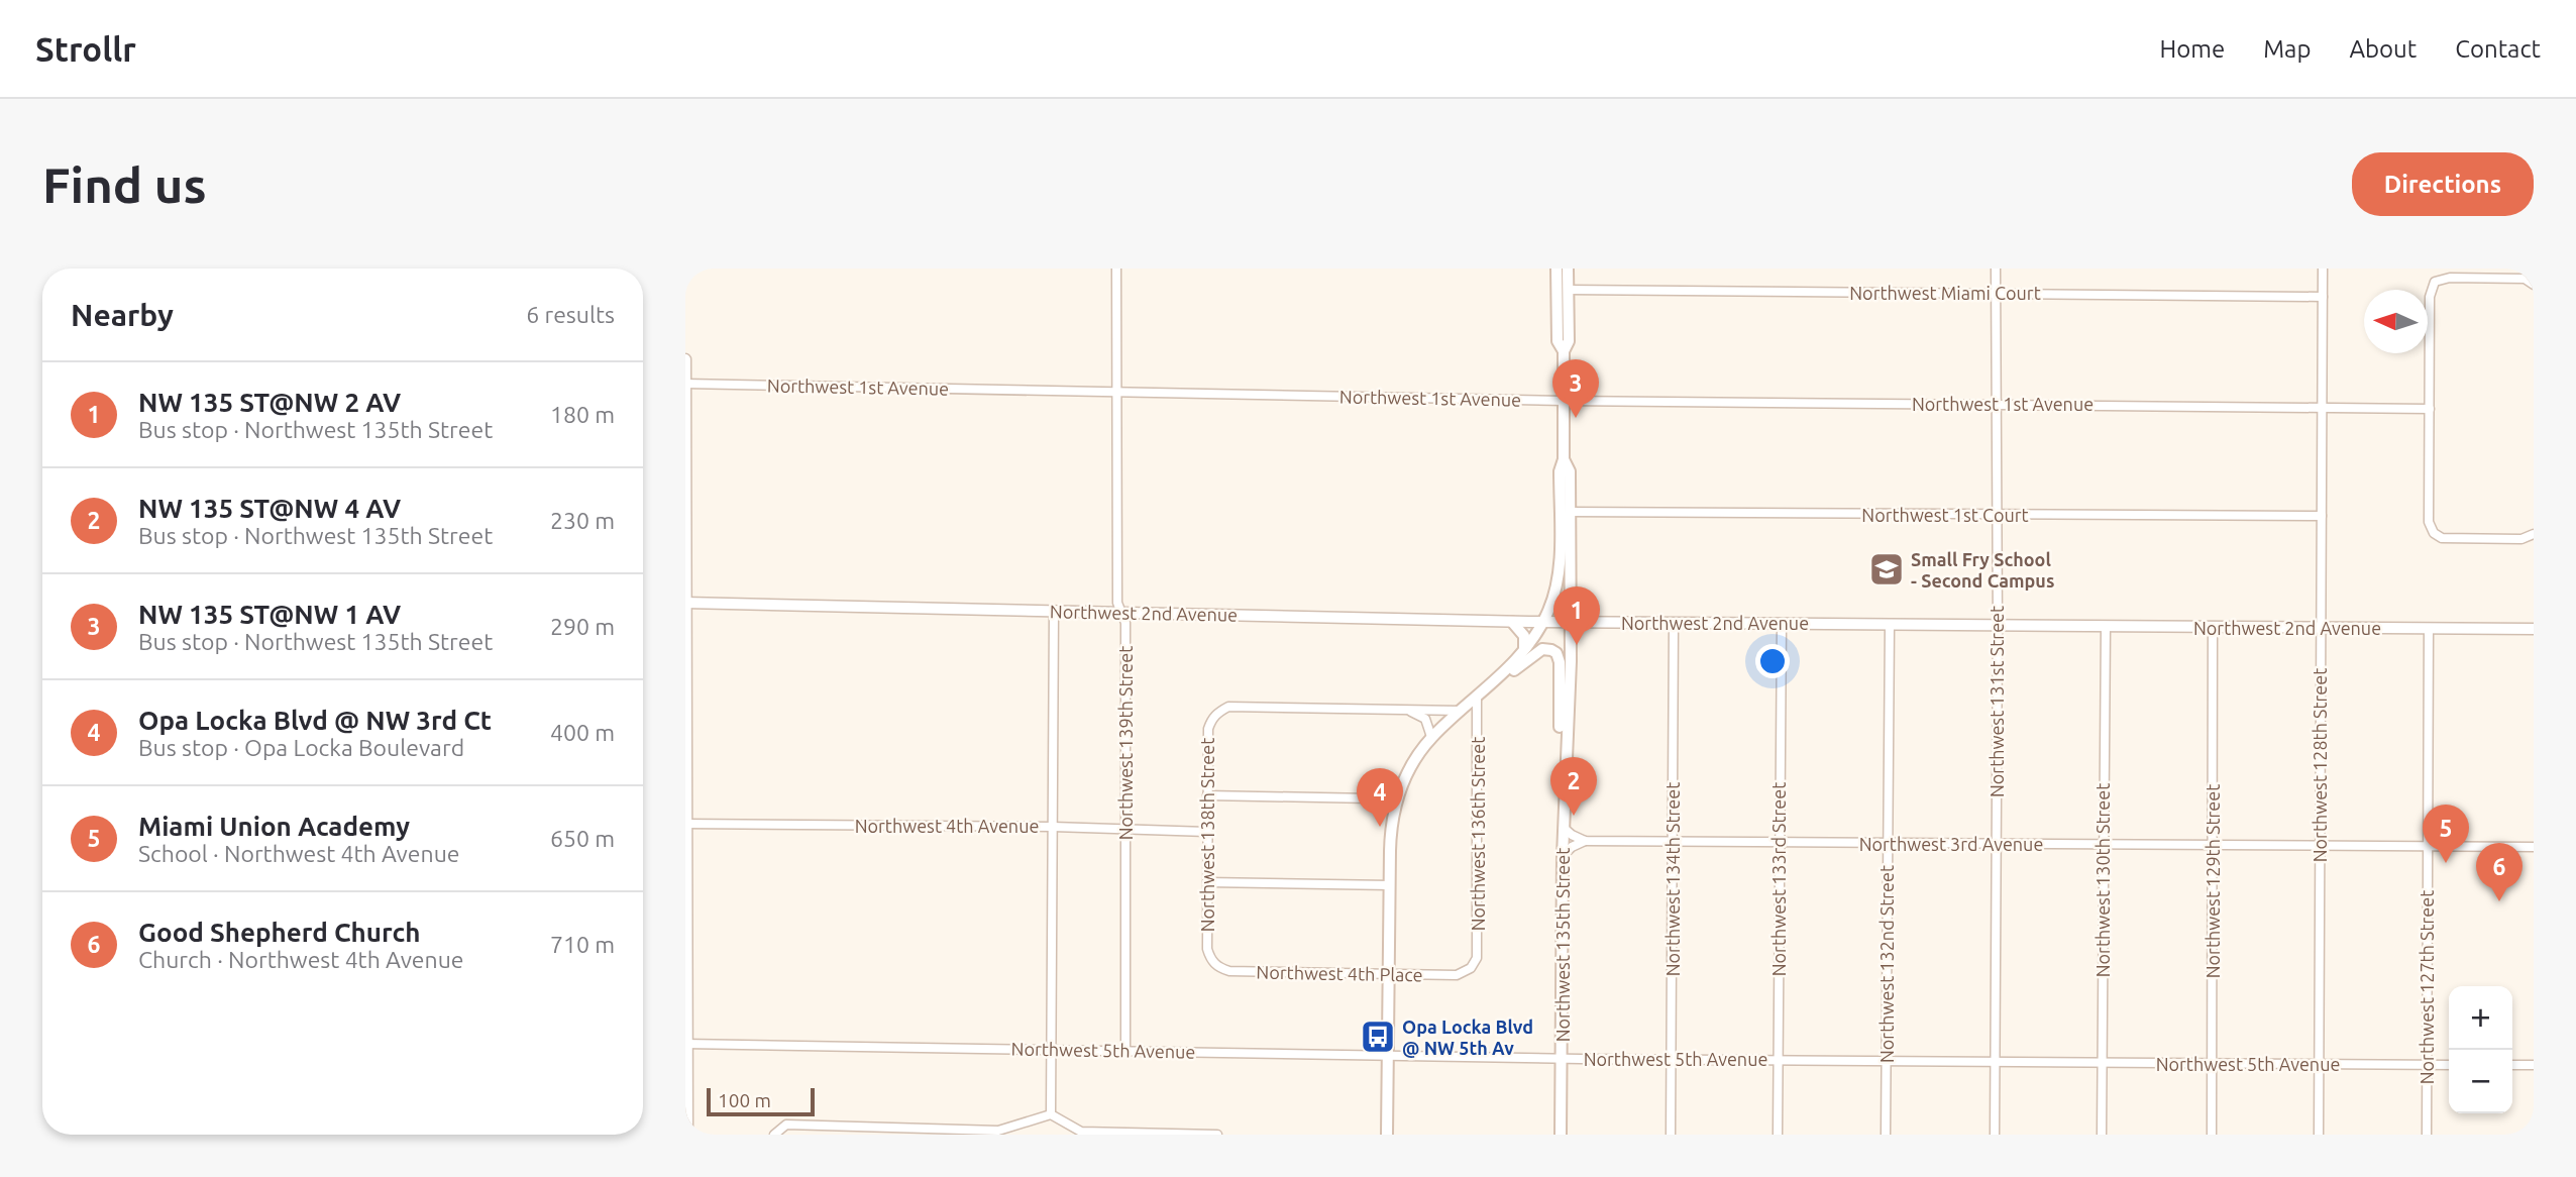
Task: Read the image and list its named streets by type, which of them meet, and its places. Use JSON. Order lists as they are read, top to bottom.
{
  "streets": {
    "main road": ["Northwest 135th Street"],
    "street": [
      "Northwest Miami Court",
      "Northwest 1st Avenue",
      "Northwest 1st Court",
      "Northwest 2nd Avenue",
      "Northwest 131st Street",
      "Northwest 139th Street",
      "Northwest 128th Street",
      "Northwest 4th Avenue",
      "Northwest 136th Street",
      "Northwest 138th Street",
      "Northwest 3rd Avenue",
      "Northwest 134th Street",
      "Northwest 133rd Street",
      "Northwest 130th Street",
      "Northwest 129th Street",
      "Northwest 132nd Street",
      "Northwest 4th Place",
      "Northwest 127th Street",
      "Northwest 5th Avenue"
    ]
  },
  "crossings": [
    ["Northwest Miami Court", "Northwest 131st Street"],
    ["Northwest Miami Court", "Northwest 128th Street"],
    ["Northwest Miami Court", "Northwest 135th Street"],
    ["Northwest 1st Avenue", "Northwest 131st Street"],
    ["Northwest 1st Avenue", "Northwest 139th Street"],
    ["Northwest 1st Avenue", "Northwest 128th Street"],
    ["Northwest 1st Avenue", "Northwest 135th Street"],
    ["Northwest 1st Court", "Northwest 131st Street"],
    ["Northwest 1st Court", "Northwest 128th Street"],
    ["Northwest 1st Court", "Northwest 135th Street"],
    ["Northwest 2nd Avenue", "Northwest 131st Street"],
    ["Northwest 2nd Avenue", "Northwest 139th Street"],
    ["Northwest 2nd Avenue", "Northwest 128th Street"],
    ["Northwest 2nd Avenue", "Northwest 134th Street"],
    ["Northwest 2nd Avenue", "Northwest 133rd Street"],
    ["Northwest 2nd Avenue", "Northwest 130th Street"],
    ["Northwest 2nd Avenue", "Northwest 129th Street"],
    ["Northwest 2nd Avenue", "Northwest 135th Street"],
    ["Northwest 2nd Avenue", "Northwest 132nd Street"],
    ["Northwest 2nd Avenue", "Northwest 127th Street"],
    ["Northwest 131st Street", "Northwest 3rd Avenue"],
    ["Northwest 131st Street", "Northwest 5th Avenue"],
    ["Northwest 139th Street", "Northwest 4th Avenue"],
    ["Northwest 139th Street", "Northwest 5th Avenue"],
    ["Northwest 128th Street", "Northwest 3rd Avenue"],
    ["Northwest 128th Street", "Northwest 5th Avenue"],
    ["Northwest 4th Avenue", "Northwest 138th Street"],
    ["Northwest 136th Street", "Northwest 4th Place"],
    ["Northwest 138th Street", "Northwest 4th Place"],
    ["Northwest 3rd Avenue", "Northwest 134th Street"],
    ["Northwest 3rd Avenue", "Northwest 133rd Street"],
    ["Northwest 3rd Avenue", "Northwest 130th Street"],
    ["Northwest 3rd Avenue", "Northwest 129th Street"],
    ["Northwest 3rd Avenue", "Northwest 132nd Street"],
    ["Northwest 134th Street", "Northwest 5th Avenue"],
    ["Northwest 133rd Street", "Northwest 5th Avenue"],
    ["Northwest 130th Street", "Northwest 5th Avenue"],
    ["Northwest 129th Street", "Northwest 5th Avenue"],
    ["Northwest 135th Street", "Northwest 5th Avenue"],
    ["Northwest 132nd Street", "Northwest 5th Avenue"],
    ["Northwest 127th Street", "Northwest 5th Avenue"]
  ],
  "places": {
    "school or university": ["Small Fry School - Second Campus"],
    "bus stop": ["Opa Locka Blvd @ NW 5th Av"]
  },
  "scale_bar": "100 m",
  "north": "left",
  "page": {
    "header": "Strollr",
    "nav": [
      "Home",
      "Map",
      "About",
      "Contact"
    ],
    "buttons": "Directions",
    "title": "Find us",
    "heading": ["Nearby", "6 results"],
    "pins": [
      "3",
      "1",
      "2",
      "4",
      "5",
      "6"
    ],
    "list": [
      {
        "mark": "1",
        "name": "NW 135 ST@NW 2 AV",
        "note": "Bus stop · Northwest 135th Street",
        "value": "180 m"
      },
      {
        "mark": "2",
        "name": "NW 135 ST@NW 4 AV",
        "note": "Bus stop · Northwest 135th Street",
        "value": "230 m"
      },
      {
        "mark": "3",
        "name": "NW 135 ST@NW 1 AV",
        "note": "Bus stop · Northwest 135th Street",
        "value": "290 m"
      },
      {
        "mark": "4",
        "name": "Opa Locka Blvd @ NW 3rd Ct",
        "note": "Bus stop · Opa Locka Boulevard",
        "value": "400 m"
      },
      {
        "mark": "5",
        "name": "Miami Union Academy",
        "note": "School · Northwest 4th Avenue",
        "value": "650 m"
      },
      {
        "mark": "6",
        "name": "Good Shepherd Church",
        "note": "Church · Northwest 4th Avenue",
        "value": "710 m"
      }
    ],
    "map_buttons": ["+", "−"],
    "scale": "100 m"
  }
}
